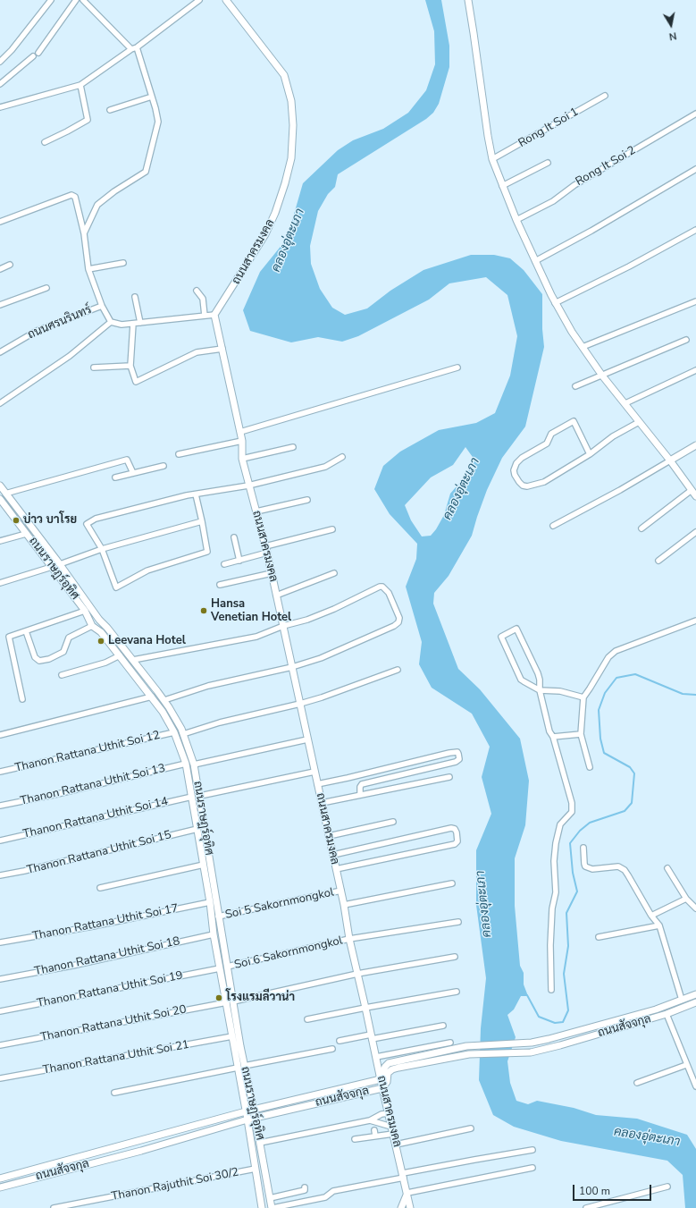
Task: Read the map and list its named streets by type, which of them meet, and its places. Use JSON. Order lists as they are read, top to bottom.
{
  "streets": {
    "street": [
      "Rong It Soi 1",
      "Rong It Soi 2",
      "ถนนสาครมงคล",
      "ถนนศรนรินทร์",
      "ถนนราษฏร์อุทิศ",
      "Thanon Rattana Uthit Soi 12",
      "Thanon Rattana Uthit Soi 13",
      "Thanon Rattana Uthit Soi 14",
      "Thanon Rattana Uthit Soi 15",
      "Soi 5 Sakornmongkol",
      "Thanon Rattana Uthit Soi 17",
      "Soi 6 Sakornmongkol",
      "Thanon Rattana Uthit Soi 18",
      "Thanon Rattana Uthit Soi 19",
      "Thanon Rattana Uthit Soi 20",
      "ถนนสัจจกุล",
      "Thanon Rattana Uthit Soi 21",
      "Thanon Rajuthit Soi 30/2"
    ]
  },
  "crossings": [
    ["ถนนสาครมงคล", "Soi 5 Sakornmongkol"],
    ["ถนนสาครมงคล", "Soi 6 Sakornmongkol"],
    ["ถนนสาครมงคล", "ถนนสัจจกุล"],
    ["ถนนราษฏร์อุทิศ", "Thanon Rattana Uthit Soi 12"],
    ["ถนนราษฏร์อุทิศ", "Thanon Rattana Uthit Soi 13"],
    ["ถนนราษฏร์อุทิศ", "Thanon Rattana Uthit Soi 14"],
    ["ถนนราษฏร์อุทิศ", "Thanon Rattana Uthit Soi 15"],
    ["ถนนราษฏร์อุทิศ", "Soi 5 Sakornmongkol"],
    ["ถนนราษฏร์อุทิศ", "Thanon Rattana Uthit Soi 17"],
    ["ถนนราษฏร์อุทิศ", "Soi 6 Sakornmongkol"],
    ["ถนนราษฏร์อุทิศ", "Thanon Rattana Uthit Soi 18"],
    ["ถนนราษฏร์อุทิศ", "Thanon Rattana Uthit Soi 19"],
    ["ถนนราษฏร์อุทิศ", "Thanon Rattana Uthit Soi 20"],
    ["ถนนราษฏร์อุทิศ", "ถนนสัจจกุล"],
    ["ถนนราษฏร์อุทิศ", "Thanon Rattana Uthit Soi 21"],
    ["ถนนราษฏร์อุทิศ", "Thanon Rajuthit Soi 30/2"]
  ],
  "water": ["คลองอุ่ตะเภา"],
  "places": [
    "บ่าว บาโรย",
    "Hansa Venetian Hotel",
    "Leevana Hotel",
    "โรงแรมลีวาน่า"
  ],
  "scale_bar": "100 m",
  "north": "bottom"
}
